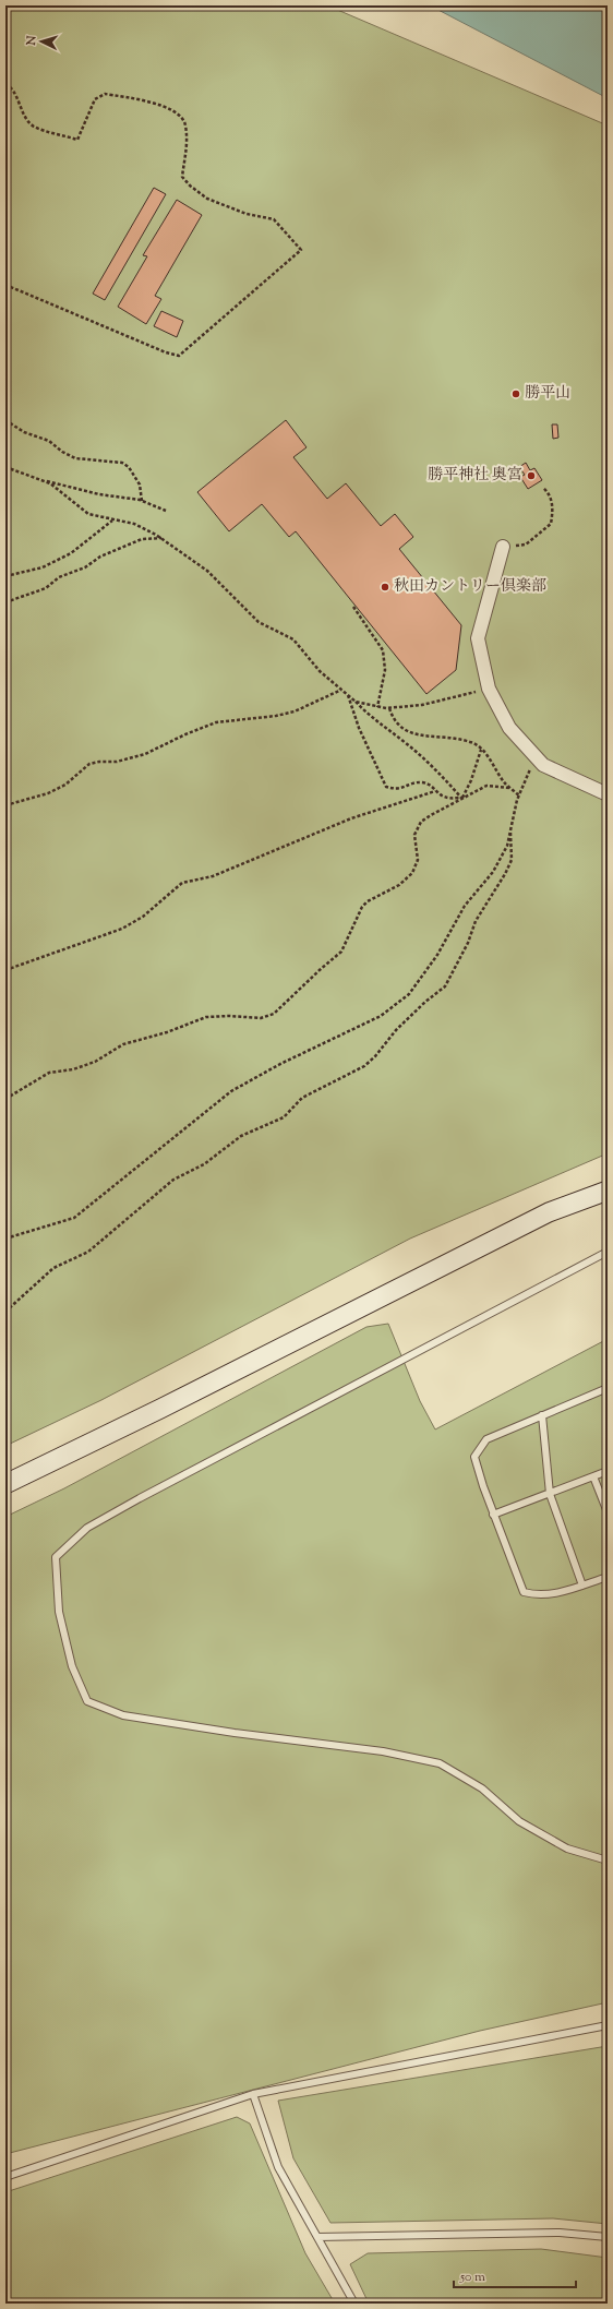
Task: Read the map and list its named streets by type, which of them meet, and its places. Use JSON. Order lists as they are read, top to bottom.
{
  "places": ["勝平山", "勝平神社 奥宮", "秋田カントリー倶楽部"],
  "scale_bar": "50 m",
  "north": "left"
}
